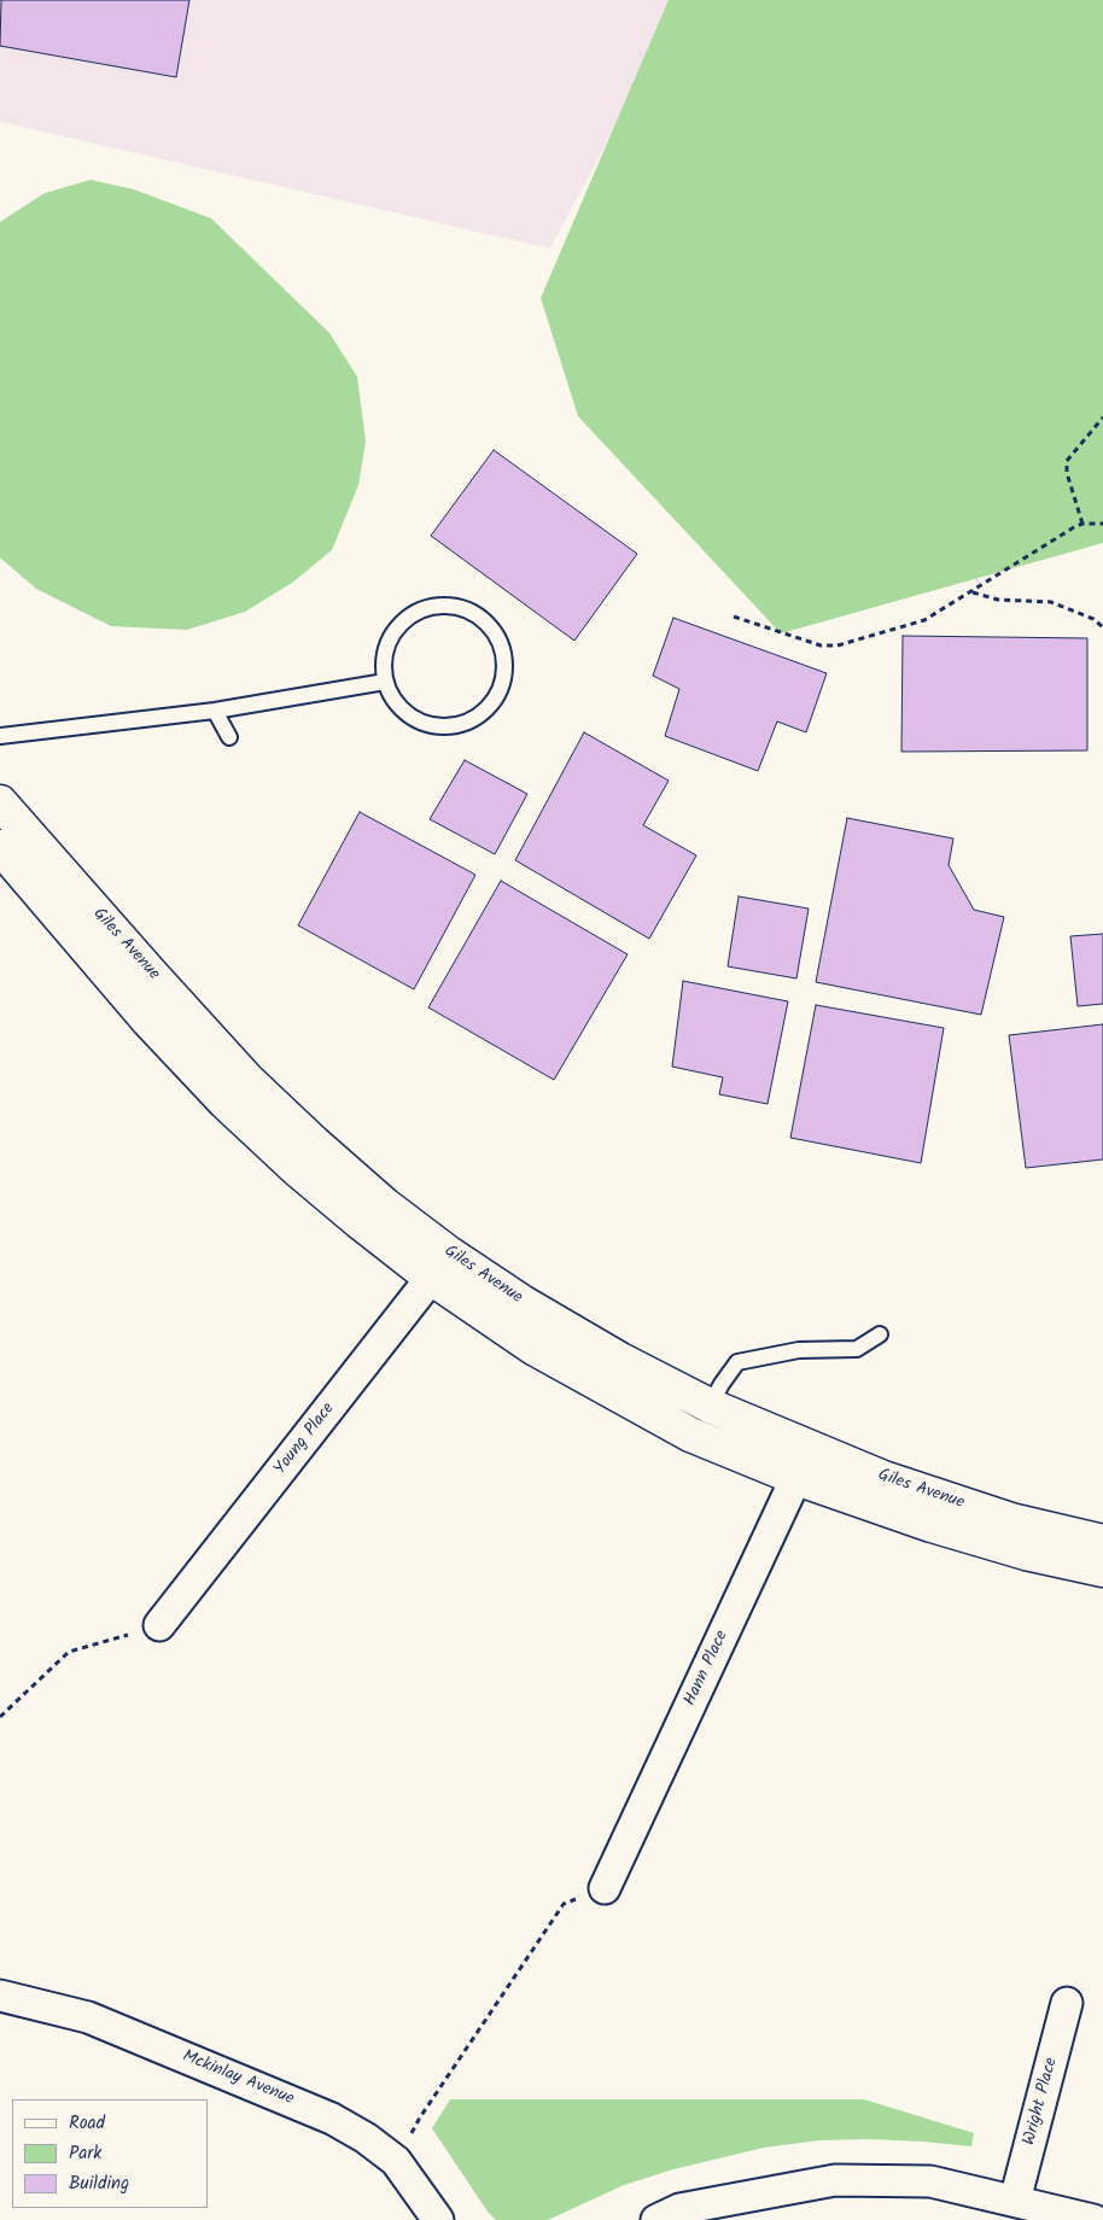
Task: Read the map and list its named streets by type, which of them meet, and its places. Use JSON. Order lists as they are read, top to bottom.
{
  "streets": {
    "street": [
      "Giles Avenue",
      "Young Place",
      "Hann Place",
      "Mckinlay Avenue",
      "Wright Place"
    ]
  },
  "crossings": [
    ["Giles Avenue", "Young Place"],
    ["Giles Avenue", "Hann Place"]
  ],
  "legend": ["Road", "Park", "Building"]
}
